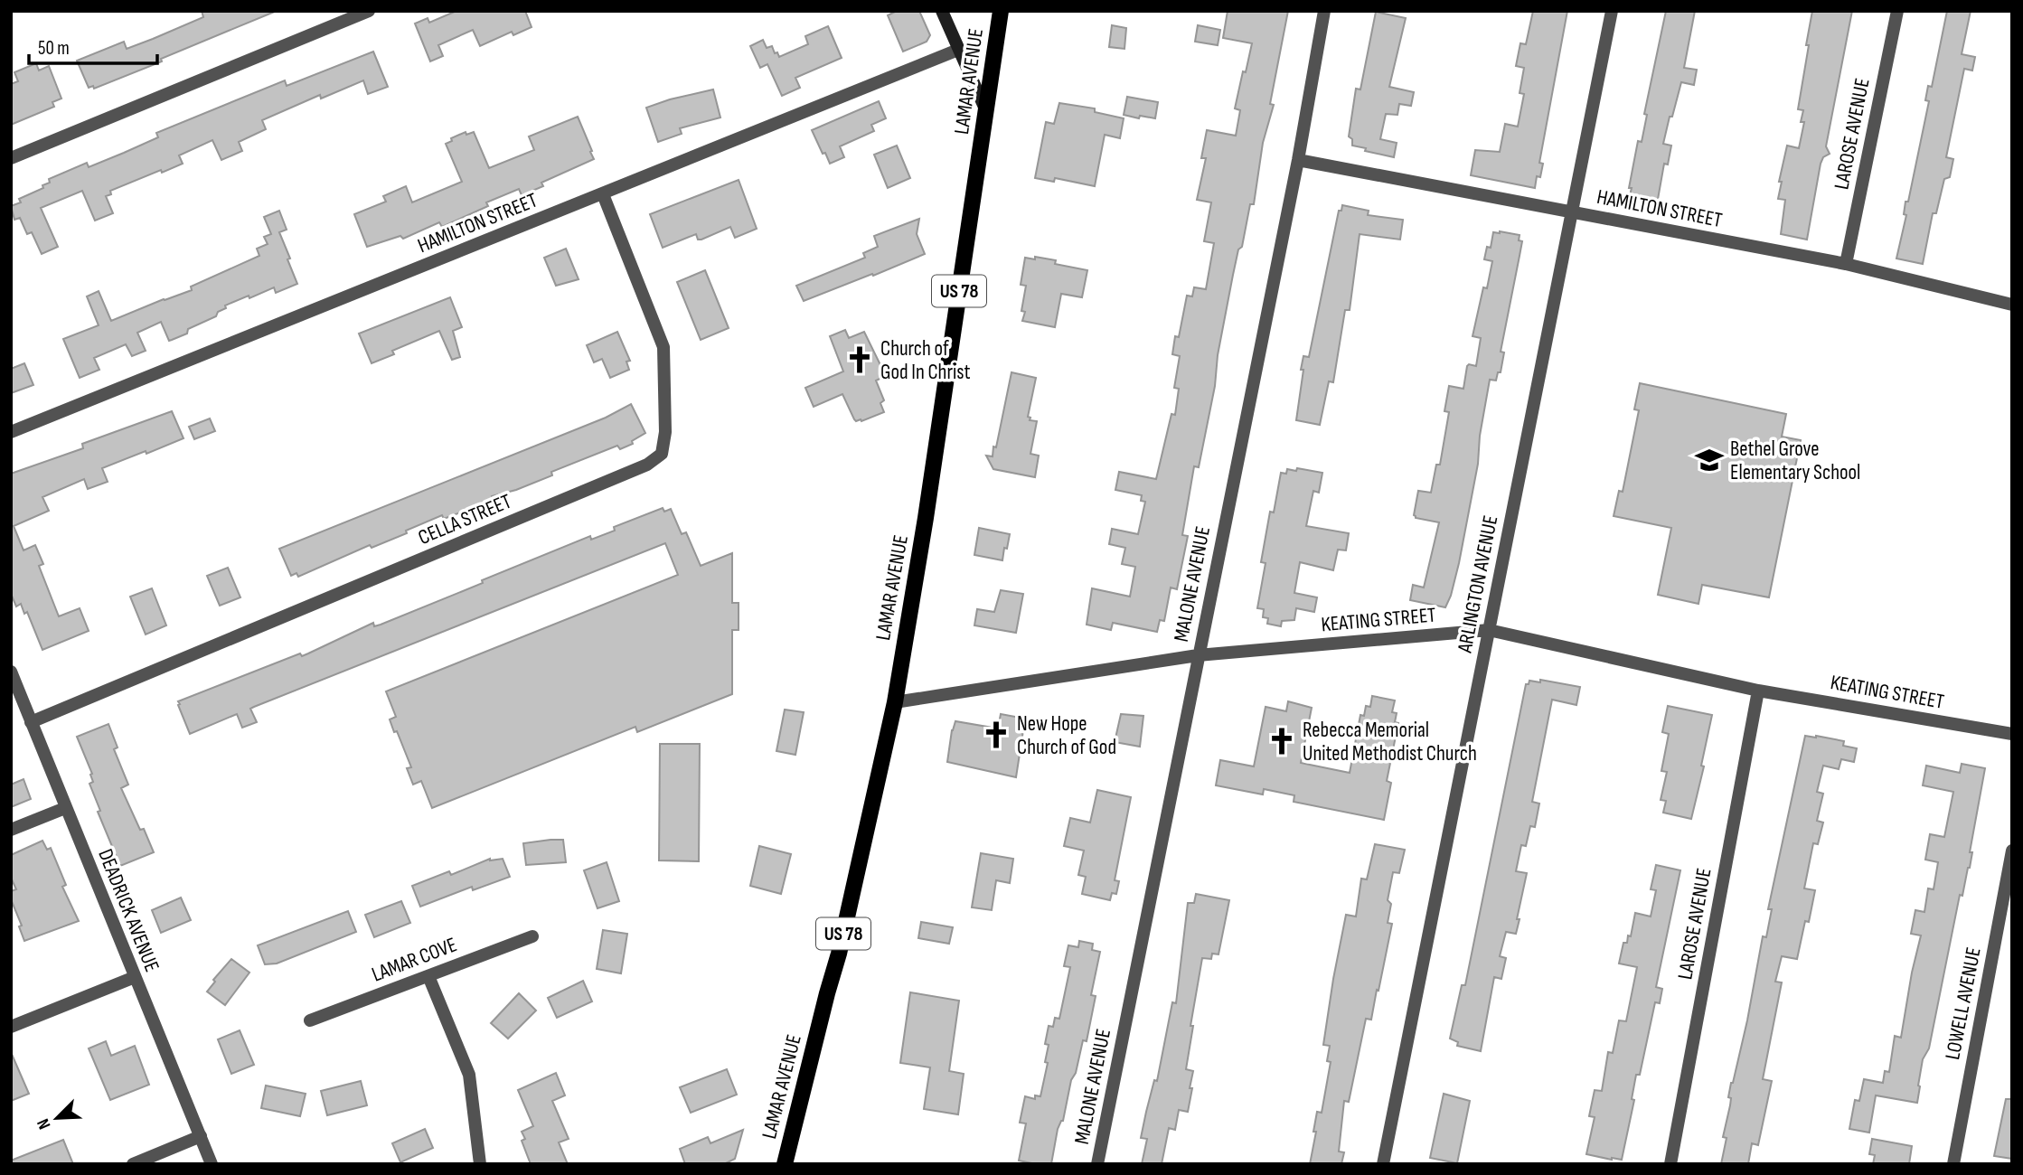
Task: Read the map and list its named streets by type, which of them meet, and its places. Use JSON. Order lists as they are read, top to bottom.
{
  "streets": {
    "main road": ["LAMAR AVENUE", "US 78"],
    "street": [
      "LAROSE AVENUE",
      "HAMILTON STREET",
      "CELLA STREET",
      "MALONE AVENUE",
      "ARLINGTON AVENUE",
      "KEATING STREET",
      "DEADRICK AVENUE",
      "LAMAR COVE",
      "LOWELL AVENUE"
    ]
  },
  "crossings": [
    ["LAMAR AVENUE", "KEATING STREET"],
    ["LAROSE AVENUE", "HAMILTON STREET"],
    ["LAROSE AVENUE", "KEATING STREET"],
    ["HAMILTON STREET", "CELLA STREET"],
    ["HAMILTON STREET", "MALONE AVENUE"],
    ["HAMILTON STREET", "ARLINGTON AVENUE"],
    ["CELLA STREET", "DEADRICK AVENUE"],
    ["MALONE AVENUE", "KEATING STREET"],
    ["ARLINGTON AVENUE", "KEATING STREET"]
  ],
  "places": {
    "church": ["Church of God In Christ", "New Hope Church of God", "Rebecca Memorial United Methodist Church"],
    "school or university": ["Bethel Grove Elementary School"]
  },
  "scale_bar": "50 m",
  "north": "bottom left"
}
